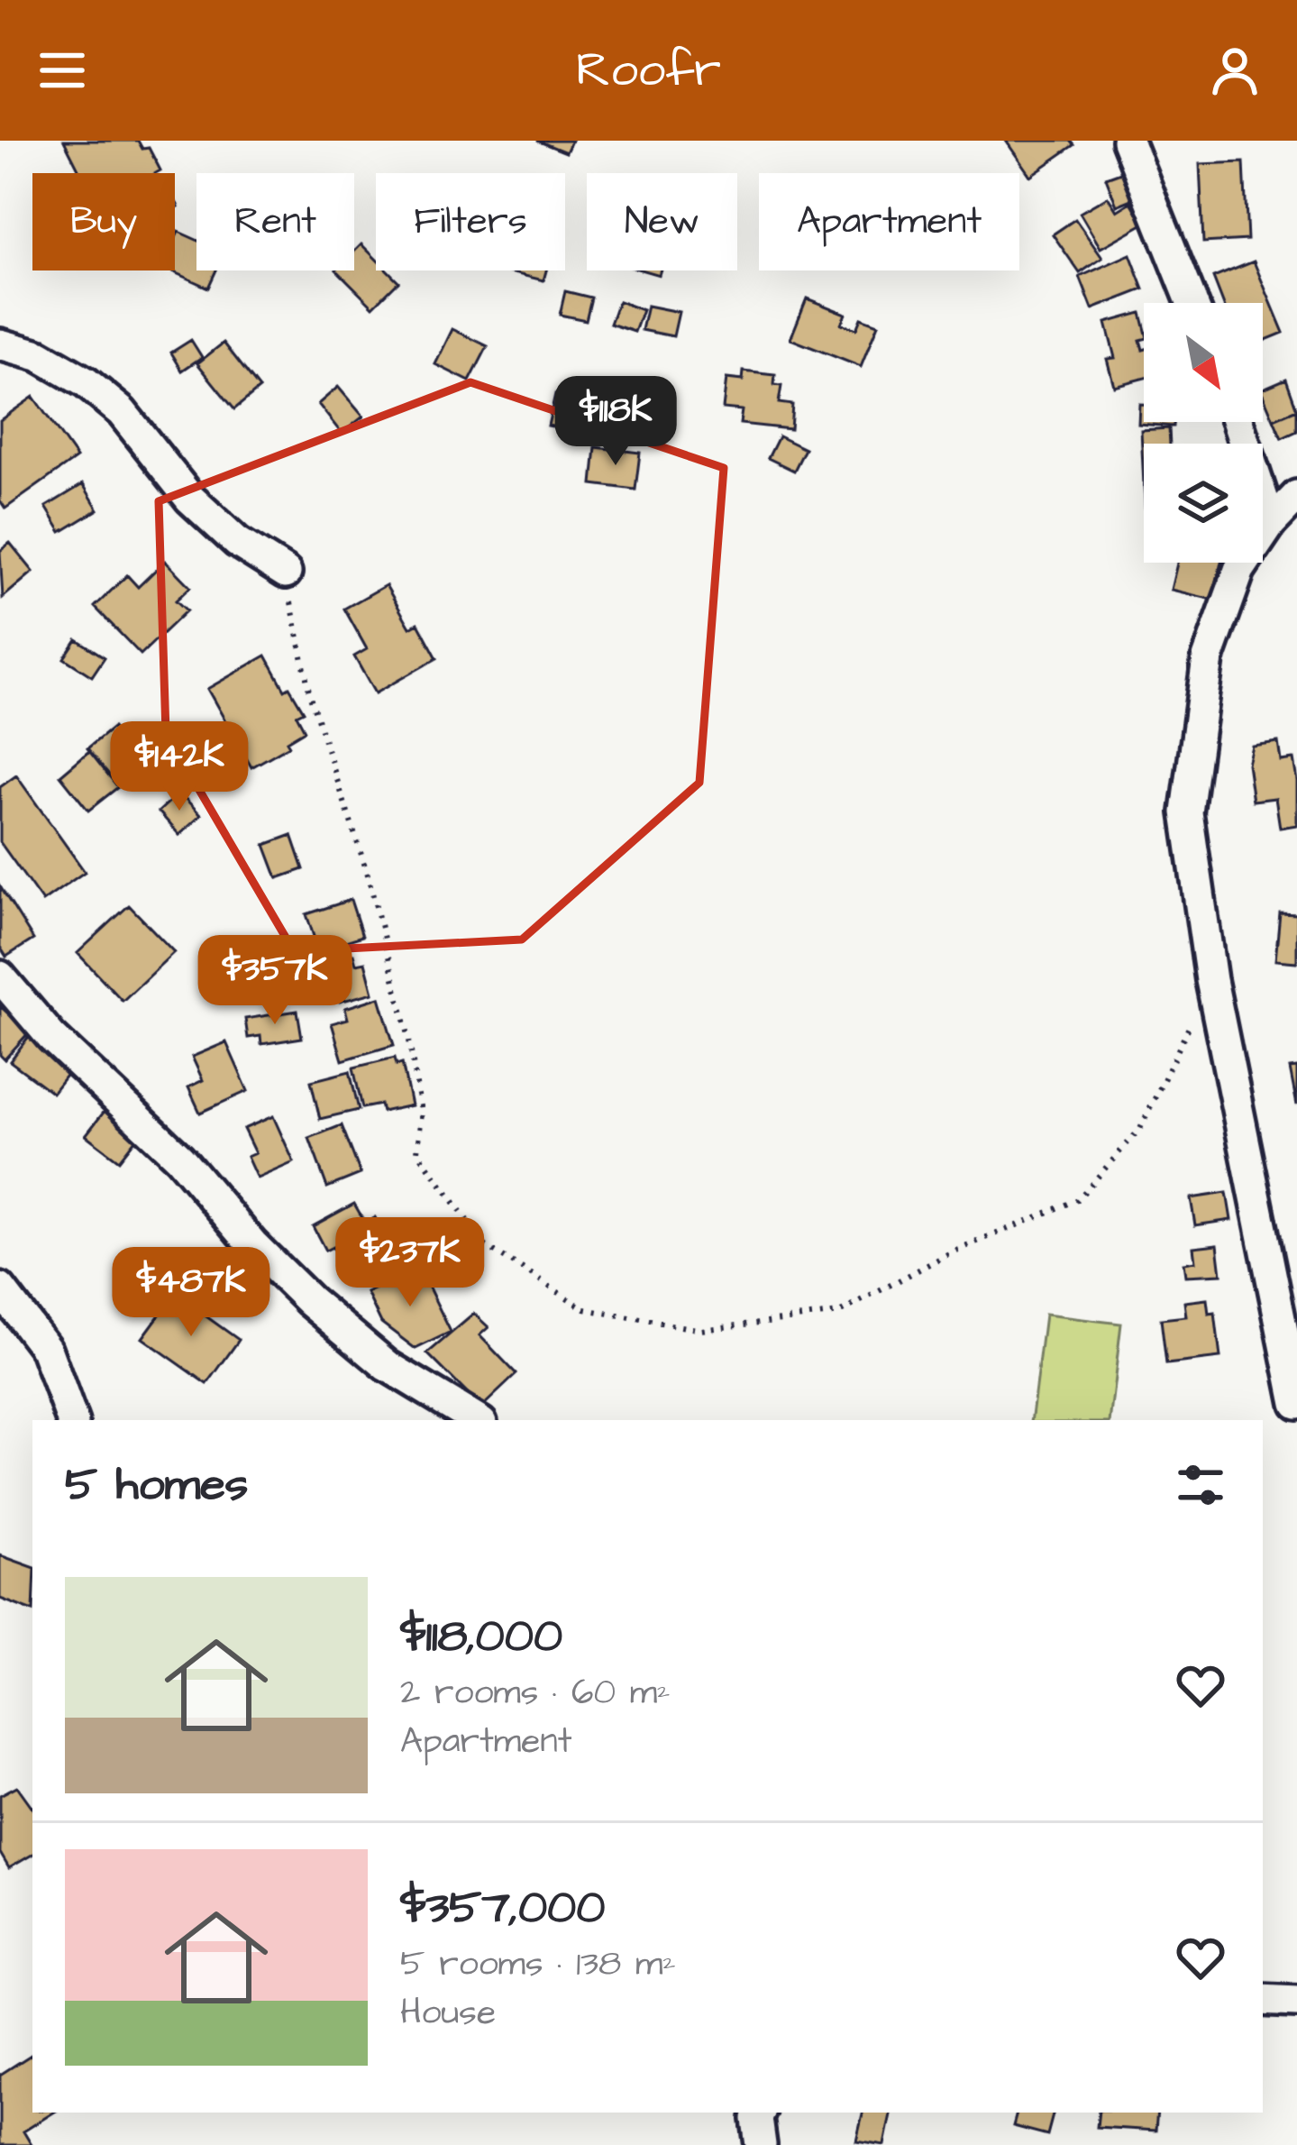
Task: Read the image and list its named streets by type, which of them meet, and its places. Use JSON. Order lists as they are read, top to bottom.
{
  "north": "bottom right",
  "page": {
    "header": "Roofr",
    "chip": [
      "Buy",
      "Rent",
      "Filters",
      "New",
      "Apartment"
    ],
    "price": [
      "$118K",
      "$142K",
      "$357K",
      "$237K",
      "$487K"
    ],
    "heading": "5 homes",
    "list": [
      {
        "name": "$118,000",
        "note": "2 rooms · 60 m² · Apartment"
      },
      {
        "name": "$357,000",
        "note": "5 rooms · 138 m² · House"
      }
    ]
  }
}
